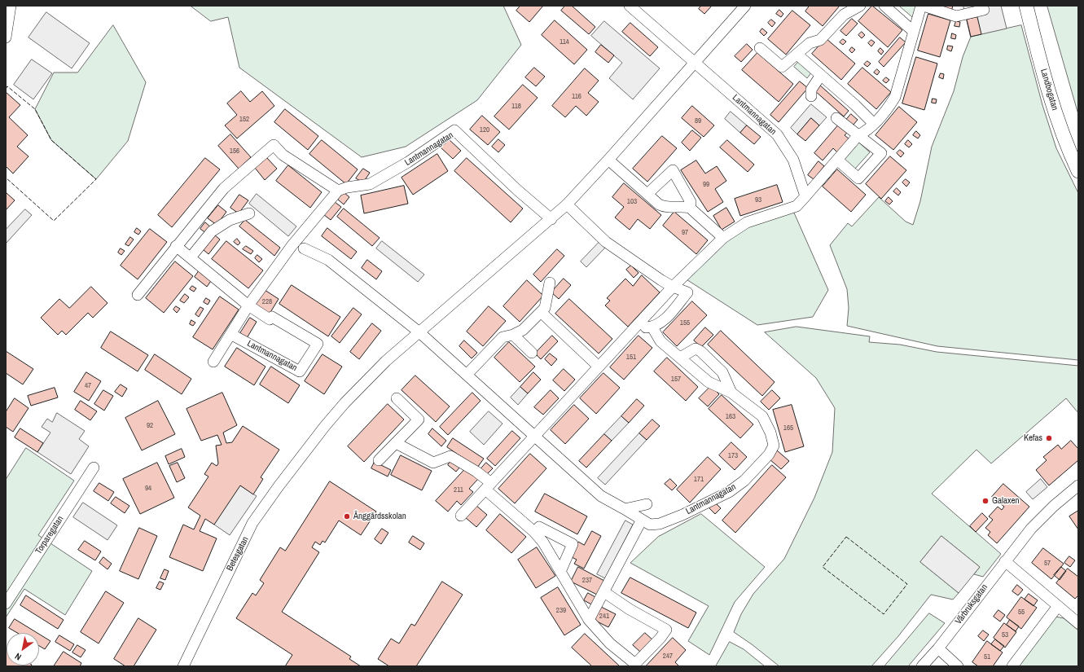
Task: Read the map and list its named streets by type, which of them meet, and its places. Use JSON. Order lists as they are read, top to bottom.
{
  "streets": {
    "street": [
      "Landbogatan",
      "Lantmannagatan",
      "Torparegatan",
      "Betesgatan",
      "Vårbruksgatan"
    ]
  },
  "crossings": [
    ["Lantmannagatan", "Betesgatan"]
  ],
  "places": ["Kefas", "Galaxen", "Änggårdsskolan"],
  "house_numbers": [
    "114",
    "116",
    "118",
    "152",
    "89",
    "120",
    "156",
    "99",
    "93",
    "103",
    "97",
    "228",
    "155",
    "151",
    "157",
    "47",
    "163",
    "92",
    "165",
    "173",
    "171",
    "94",
    "211",
    "57",
    "237",
    "239",
    "55",
    "241",
    "53",
    "247",
    "51"
  ],
  "north": "bottom left"
}
